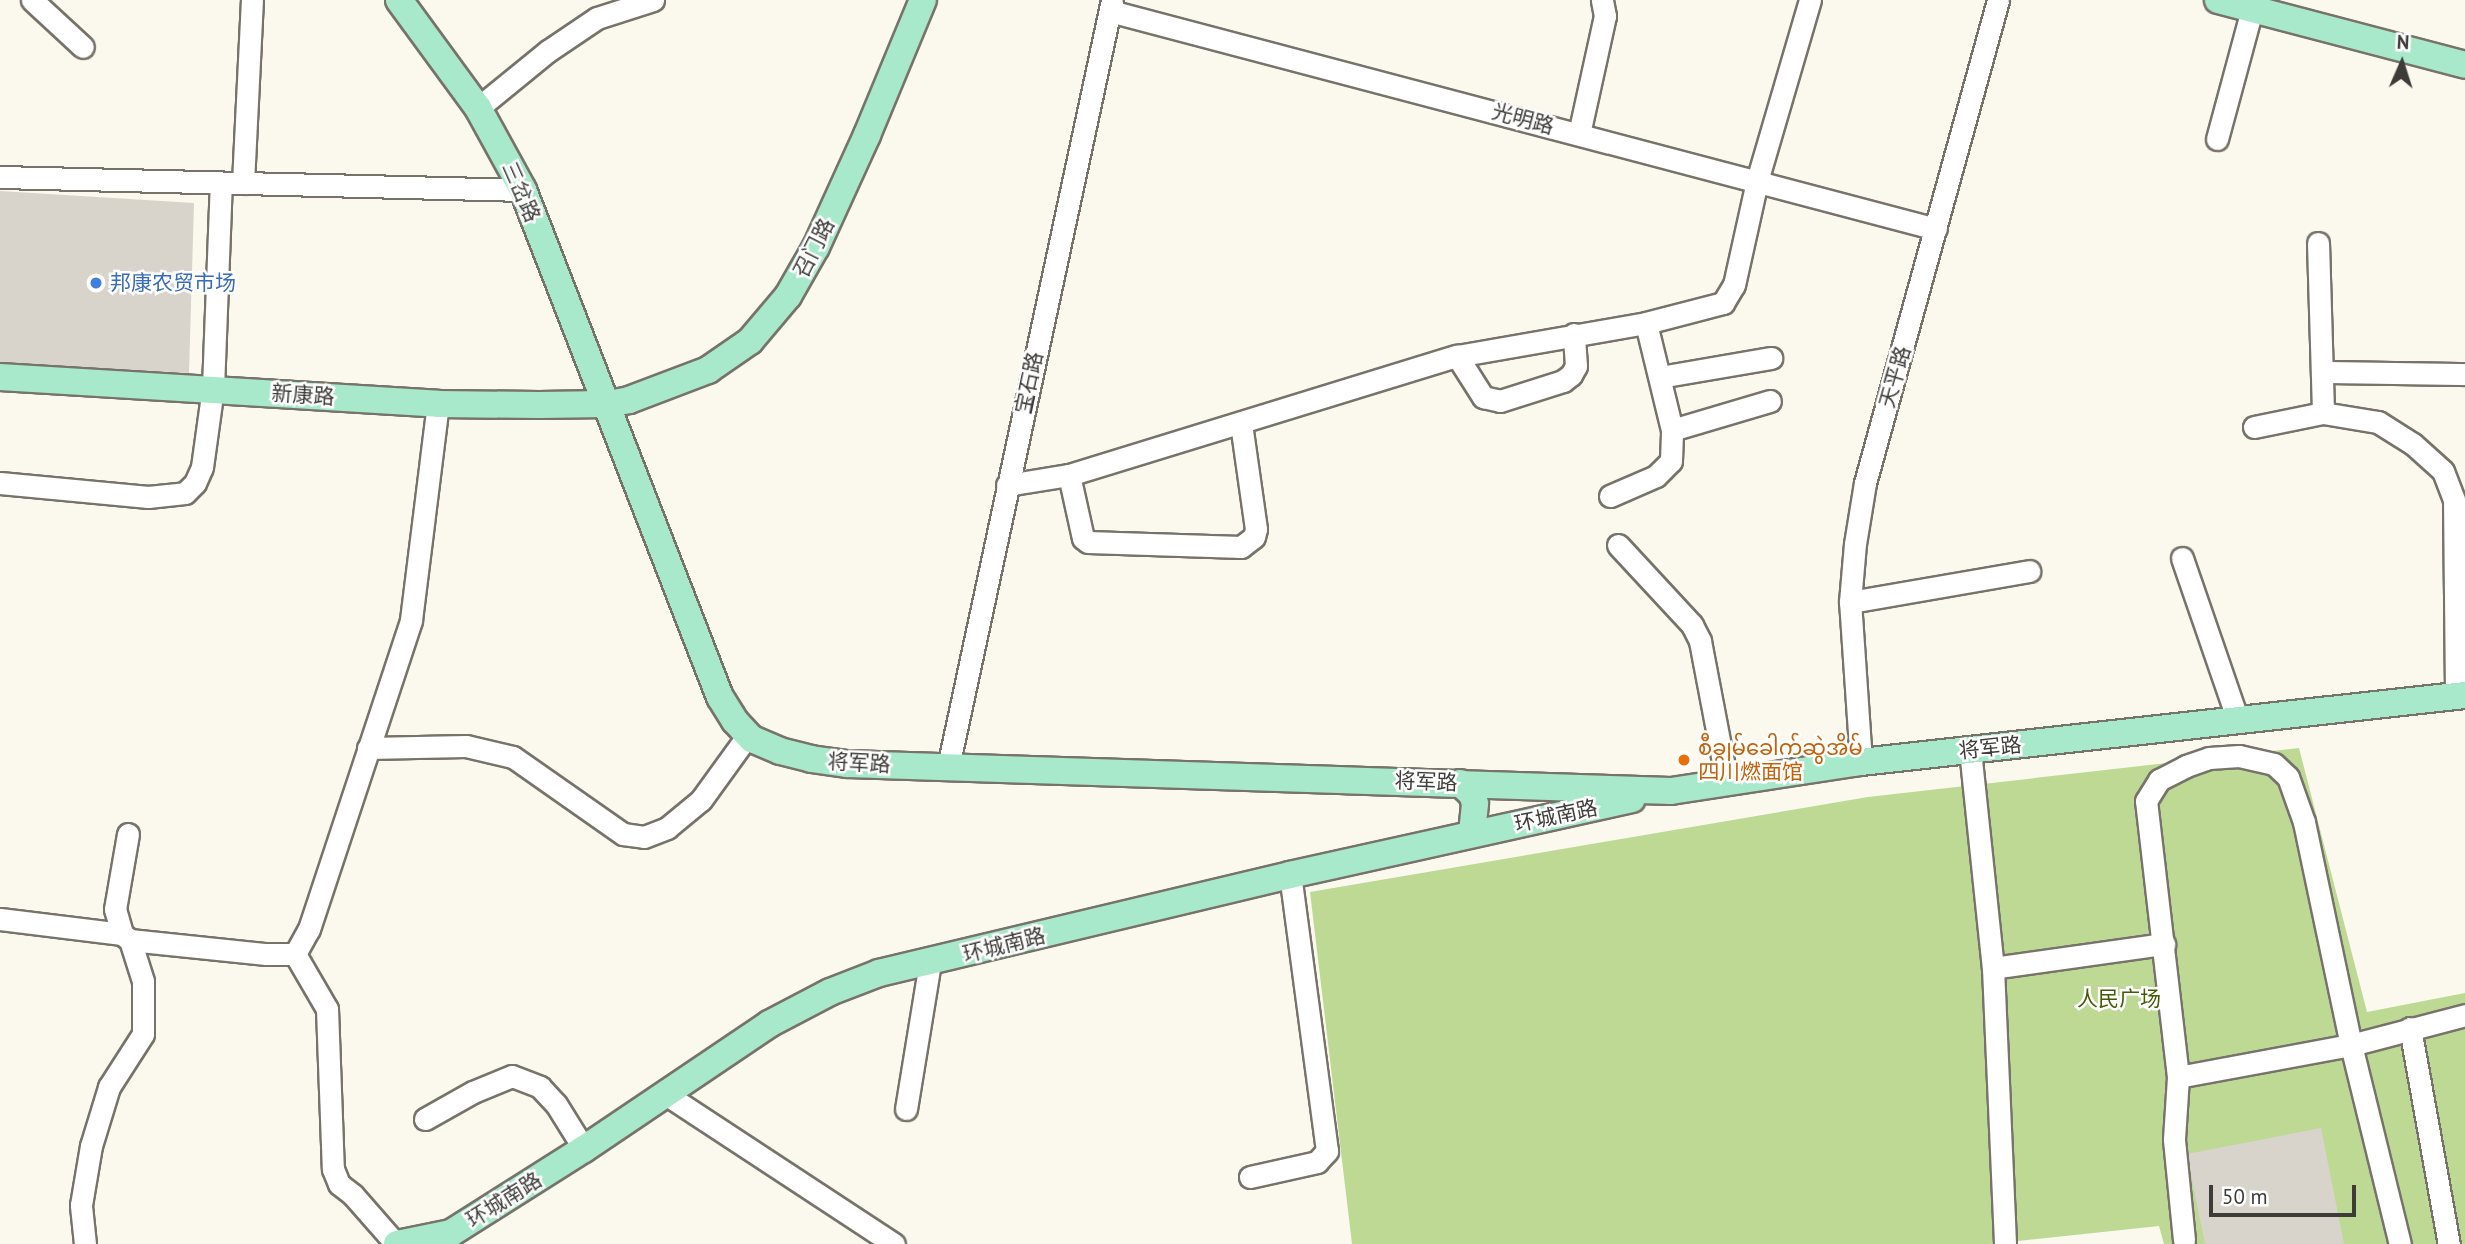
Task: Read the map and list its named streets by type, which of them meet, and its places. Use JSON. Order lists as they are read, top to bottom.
{
  "streets": {
    "main road": [
      "三岔路",
      "召门路",
      "新康路",
      "将军路",
      "环城南路"
    ],
    "street": ["光明路", "天平路", "宝石路"]
  },
  "crossings": [
    ["光明路", "天平路"],
    ["光明路", "宝石路"],
    ["三岔路", "召门路"],
    ["三岔路", "新康路"],
    ["三岔路", "将军路"],
    ["召门路", "新康路"],
    ["召门路", "将军路"],
    ["天平路", "将军路"],
    ["宝石路", "将军路"],
    ["新康路", "将军路"],
    ["将军路", "环城南路"]
  ],
  "parks": ["人民广场"],
  "places": ["邦康农贸市场", "စီချွမ်ခေါက်ဆွဲအိမ် 四川燃面馆"],
  "scale_bar": "50 m",
  "north": "top"
}
